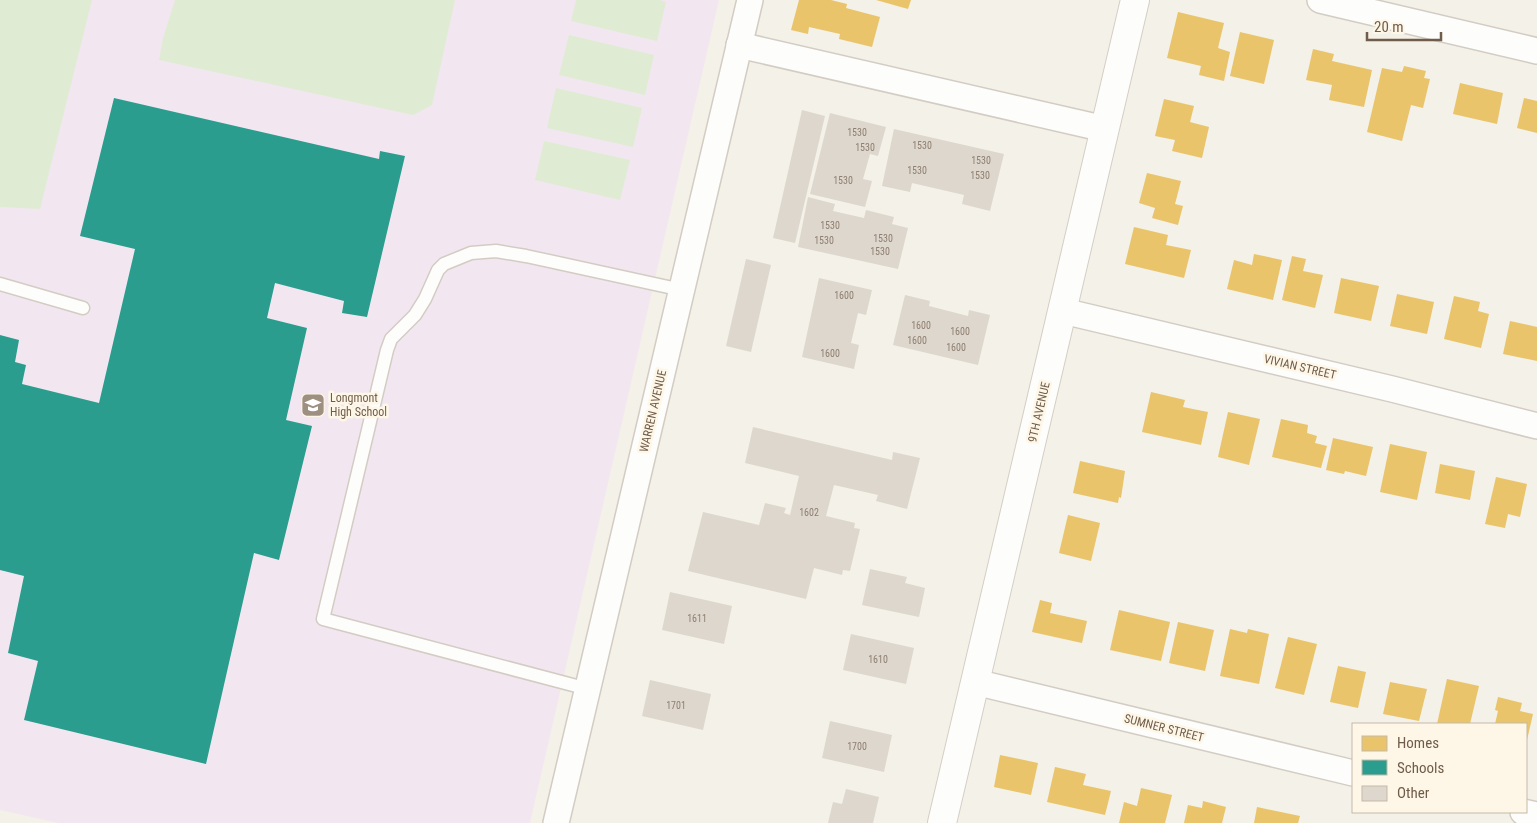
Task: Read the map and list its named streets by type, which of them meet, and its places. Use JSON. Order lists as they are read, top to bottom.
{
  "streets": {
    "main road": ["9TH AVENUE"],
    "street": ["VIVIAN STREET", "WARREN AVENUE", "SUMNER STREET"]
  },
  "crossings": [
    ["VIVIAN STREET", "9TH AVENUE"],
    ["9TH AVENUE", "SUMNER STREET"]
  ],
  "places": {
    "school or university": ["Longmont High School"]
  },
  "house_numbers": [
    "1530",
    "1530",
    "1530",
    "1530",
    "1530",
    "1530",
    "1530",
    "1530",
    "1530",
    "1530",
    "1530",
    "1600",
    "1600",
    "1600",
    "1600",
    "1600",
    "1600",
    "1602",
    "1611",
    "1610",
    "1701",
    "1700"
  ],
  "legend": ["Homes", "Schools", "Other"],
  "scale_bar": "20 m"
}
